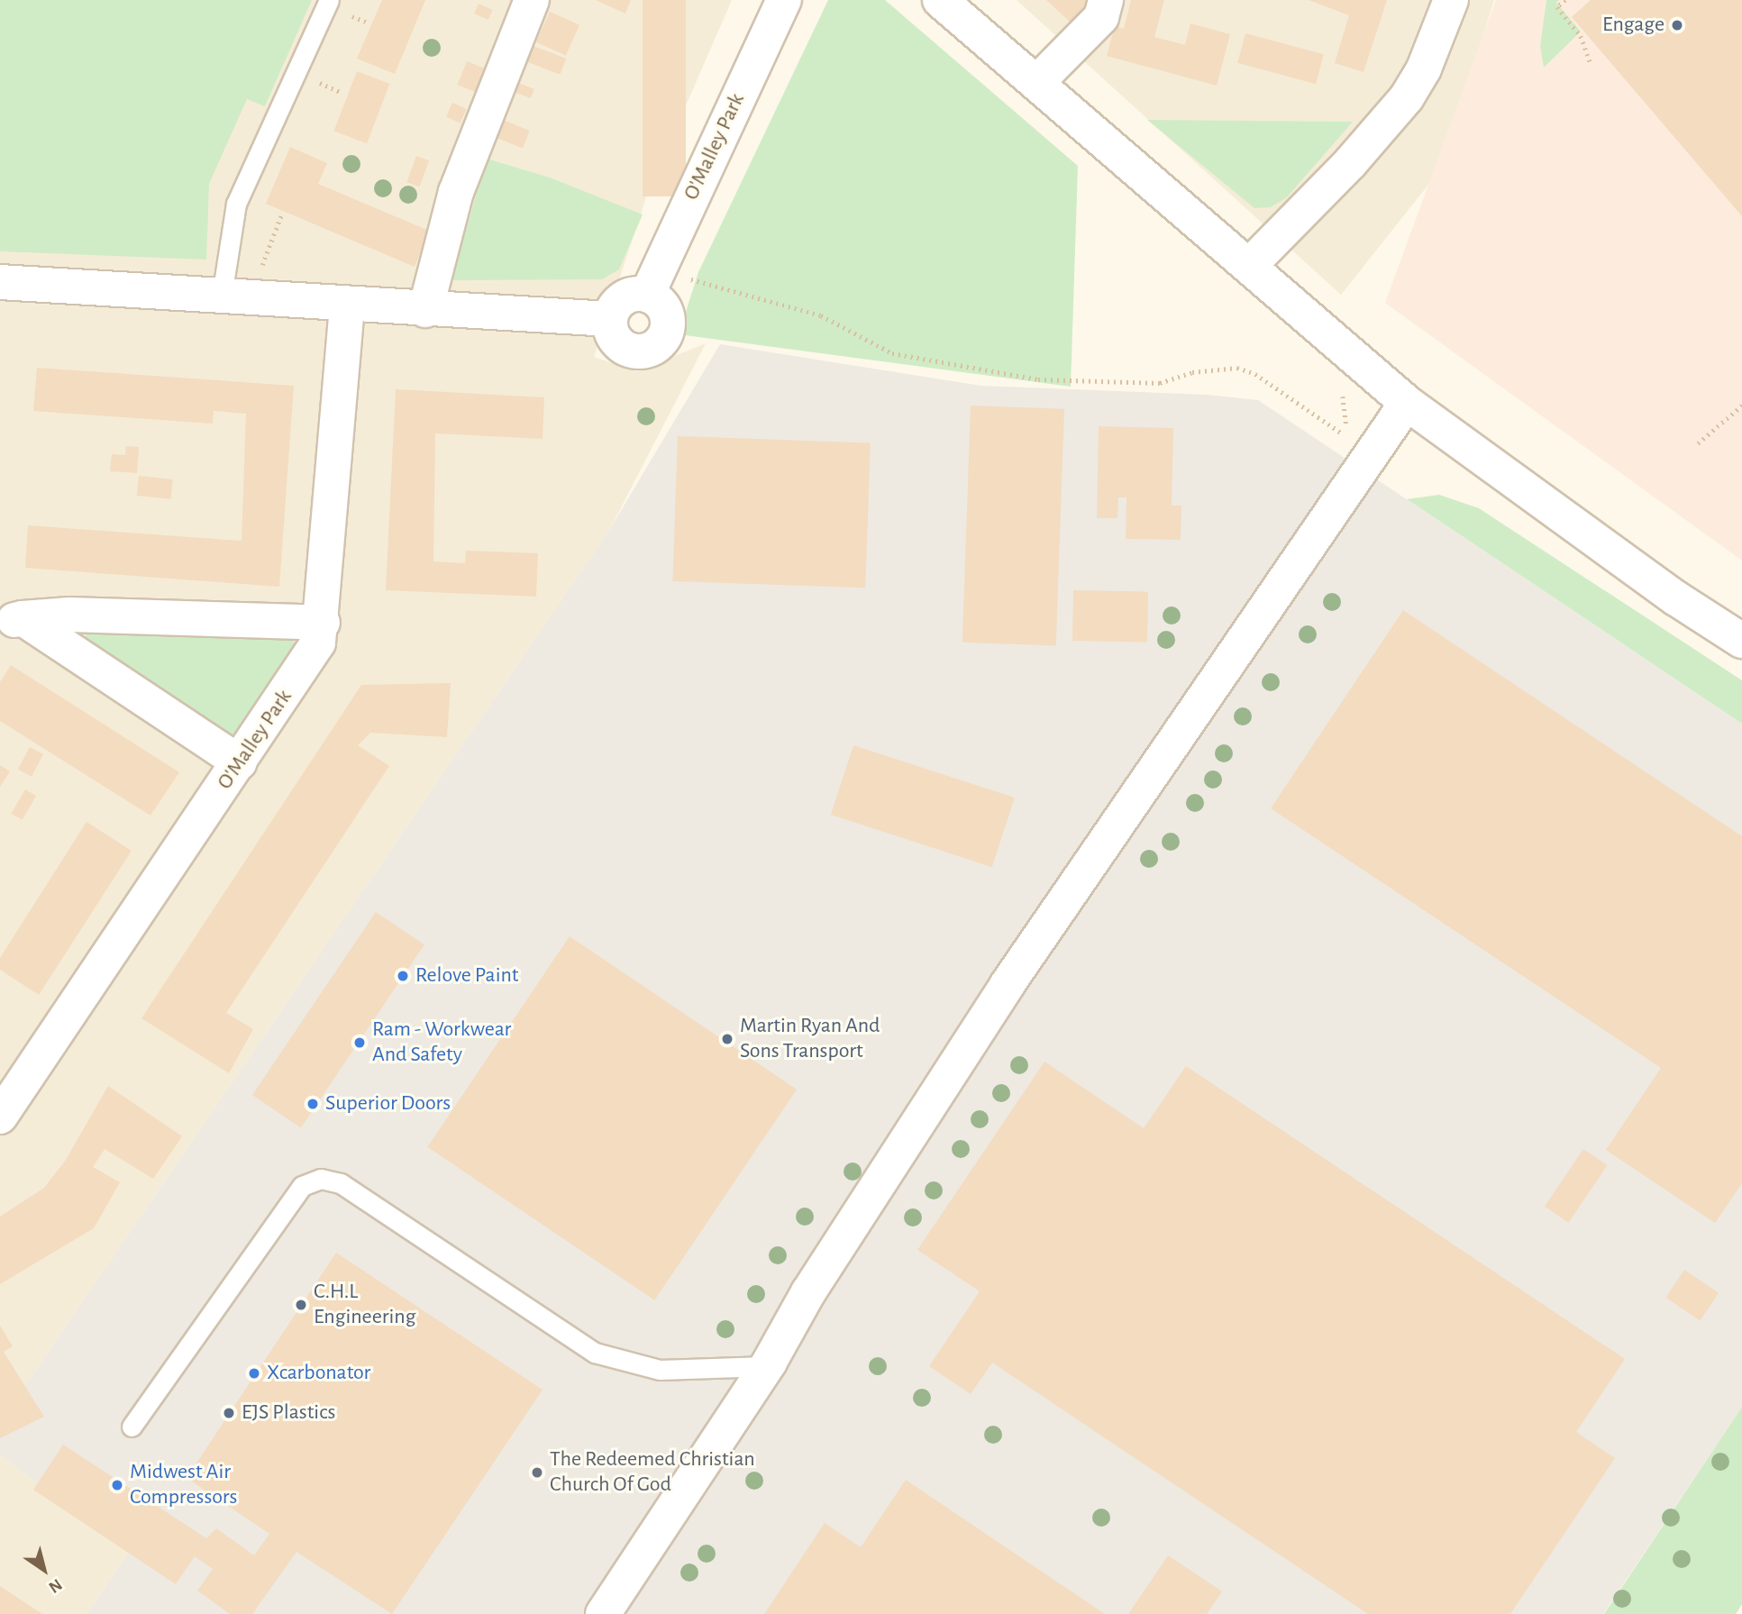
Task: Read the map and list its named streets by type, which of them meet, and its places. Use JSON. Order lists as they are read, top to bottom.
{
  "streets": {
    "street": ["O'Malley Park"]
  },
  "places": [
    "Engage",
    "Relove Paint",
    "Martin Ryan And Sons Transport",
    "Ram - Workwear And Safety",
    "Superior Doors",
    "C.H.L Engineering",
    "Xcarbonator",
    "EJS Plastics",
    "The Redeemed Christian Church Of God",
    "Midwest Air Compressors"
  ],
  "north": "bottom right"
}
